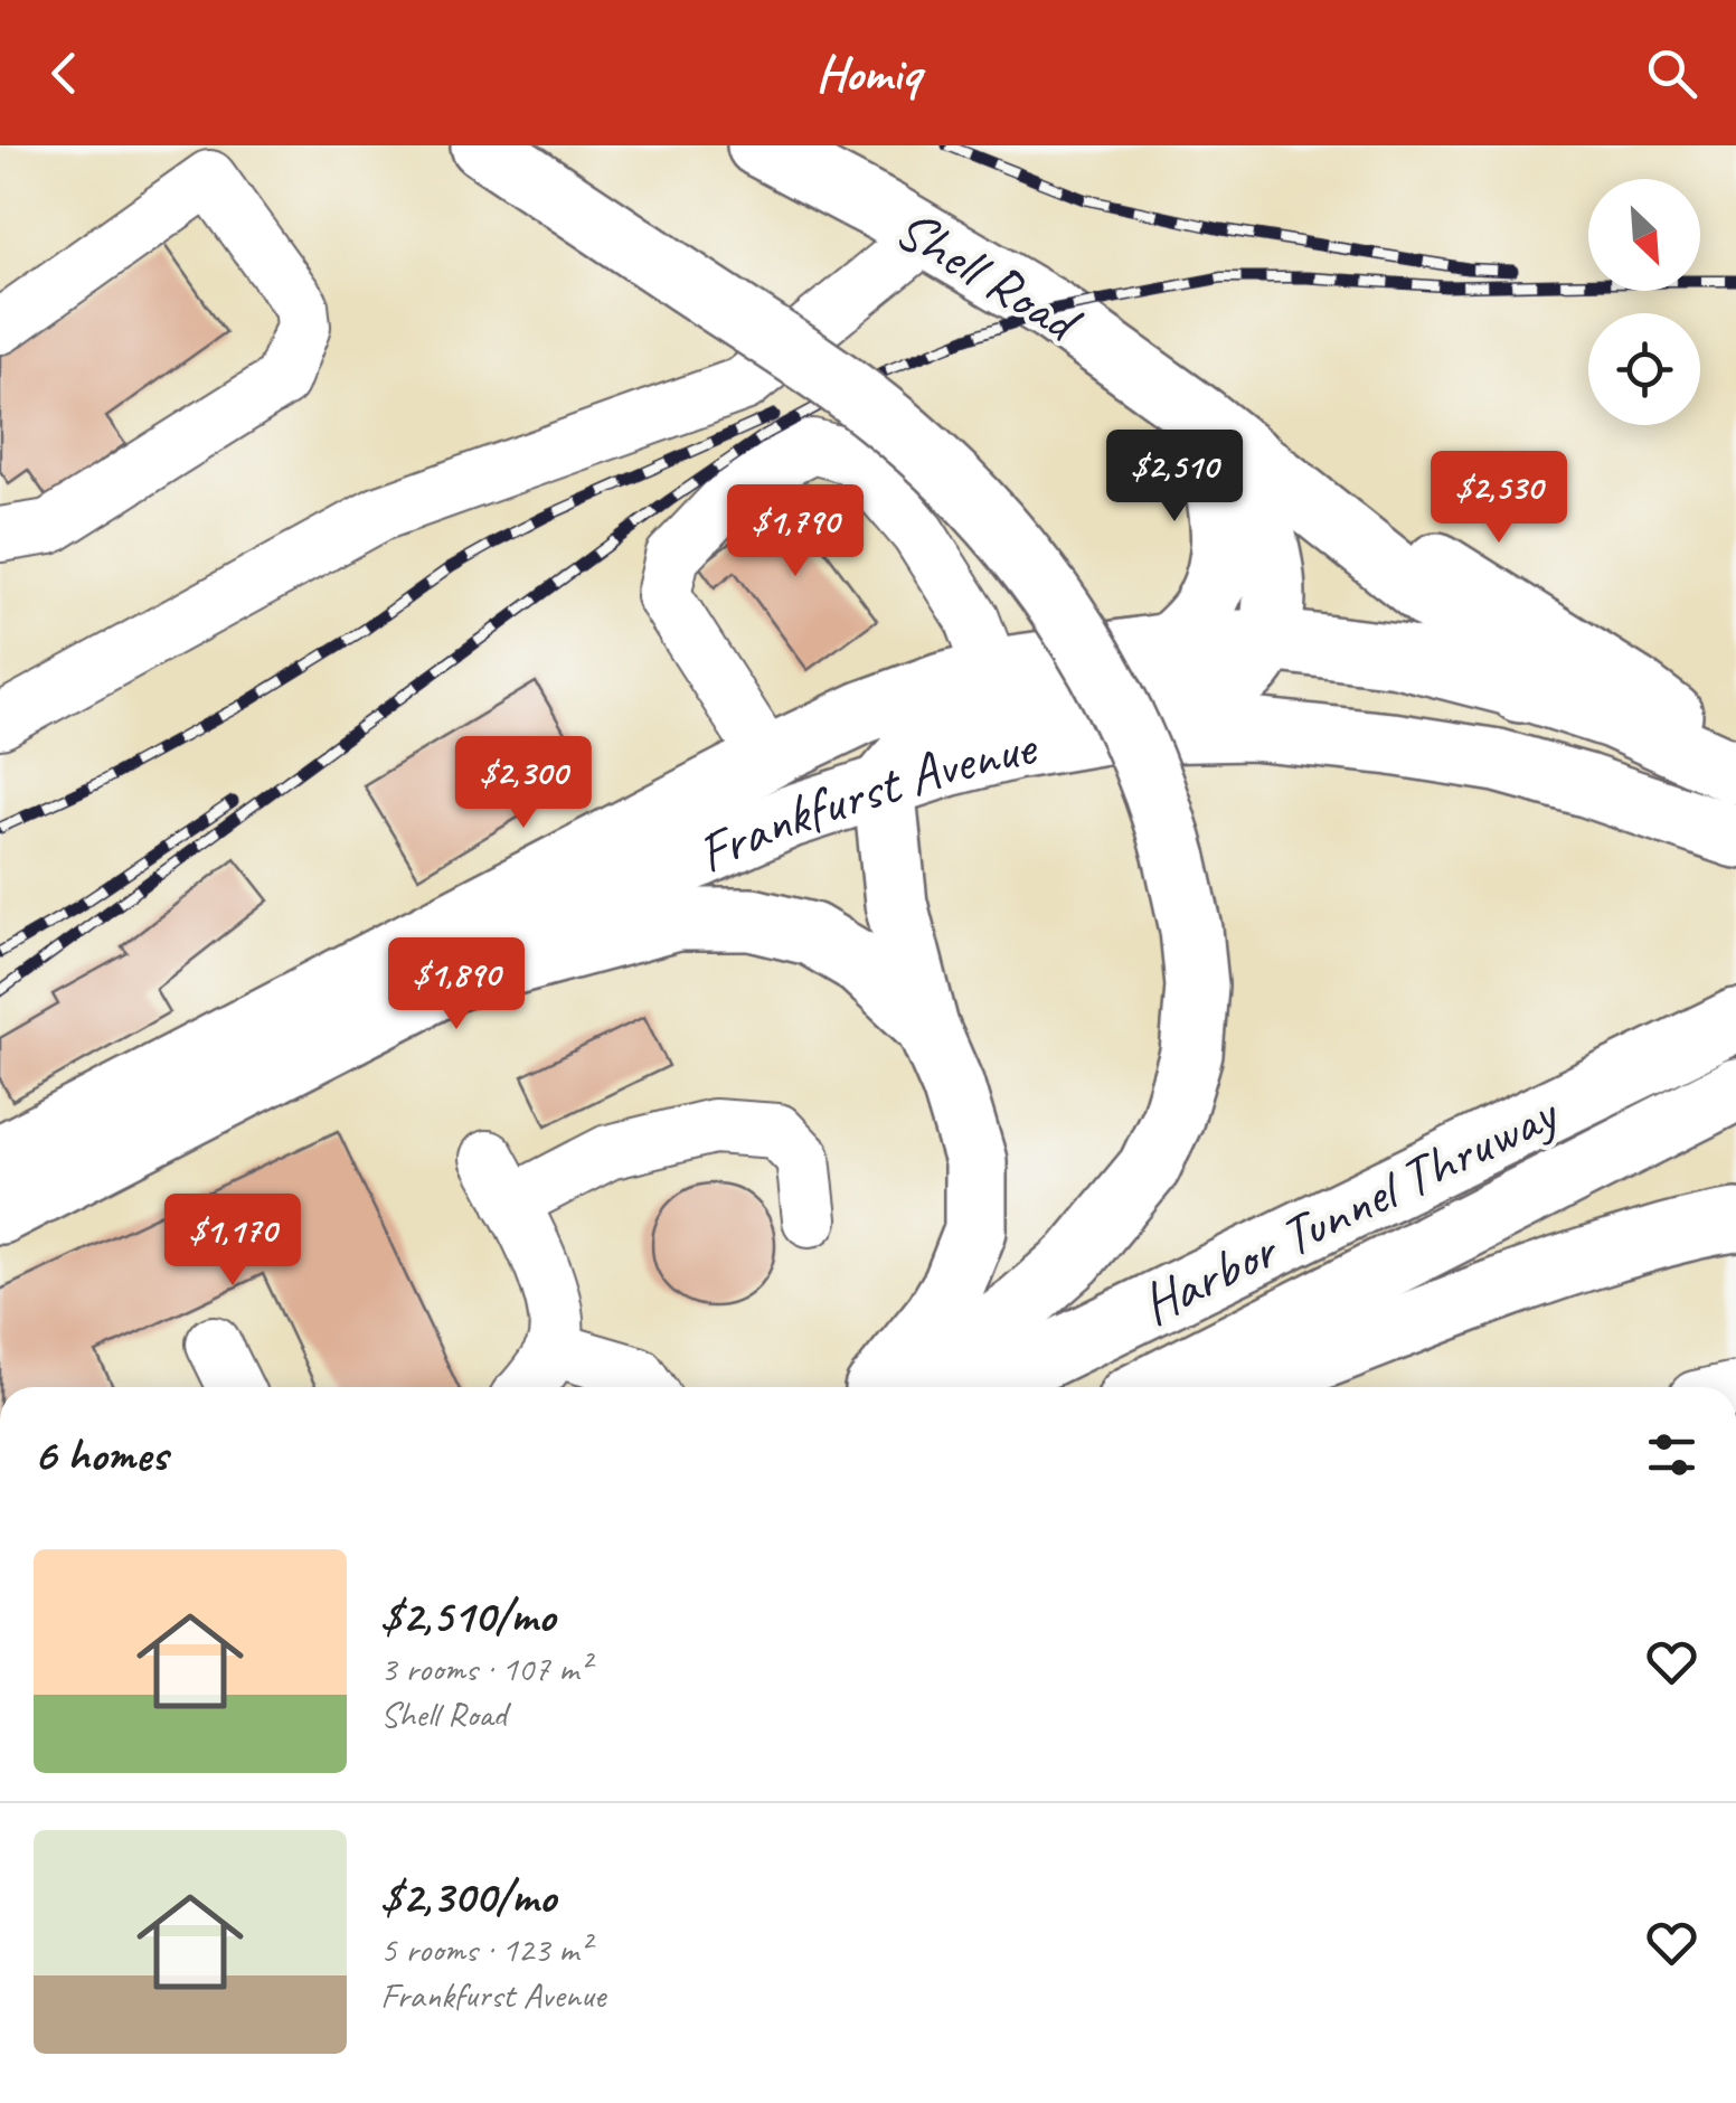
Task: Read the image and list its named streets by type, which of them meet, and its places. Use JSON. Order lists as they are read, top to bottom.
{
  "streets": {
    "main road": ["Shell Road", "Frankfurst Avenue", "Harbor Tunnel Thruway"]
  },
  "crossings": [
    ["Shell Road", "Frankfurst Avenue"]
  ],
  "north": "bottom right",
  "page": {
    "header": "Homiq",
    "price": [
      "$2,510",
      "$2,530",
      "$1,790",
      "$2,300",
      "$1,890",
      "$1,170"
    ],
    "heading": "6 homes",
    "list": [
      {
        "name": "$2,510/mo",
        "note": "3 rooms · 107 m² · Shell Road"
      },
      {
        "name": "$2,300/mo",
        "note": "5 rooms · 123 m² · Frankfurst Avenue"
      }
    ]
  }
}
